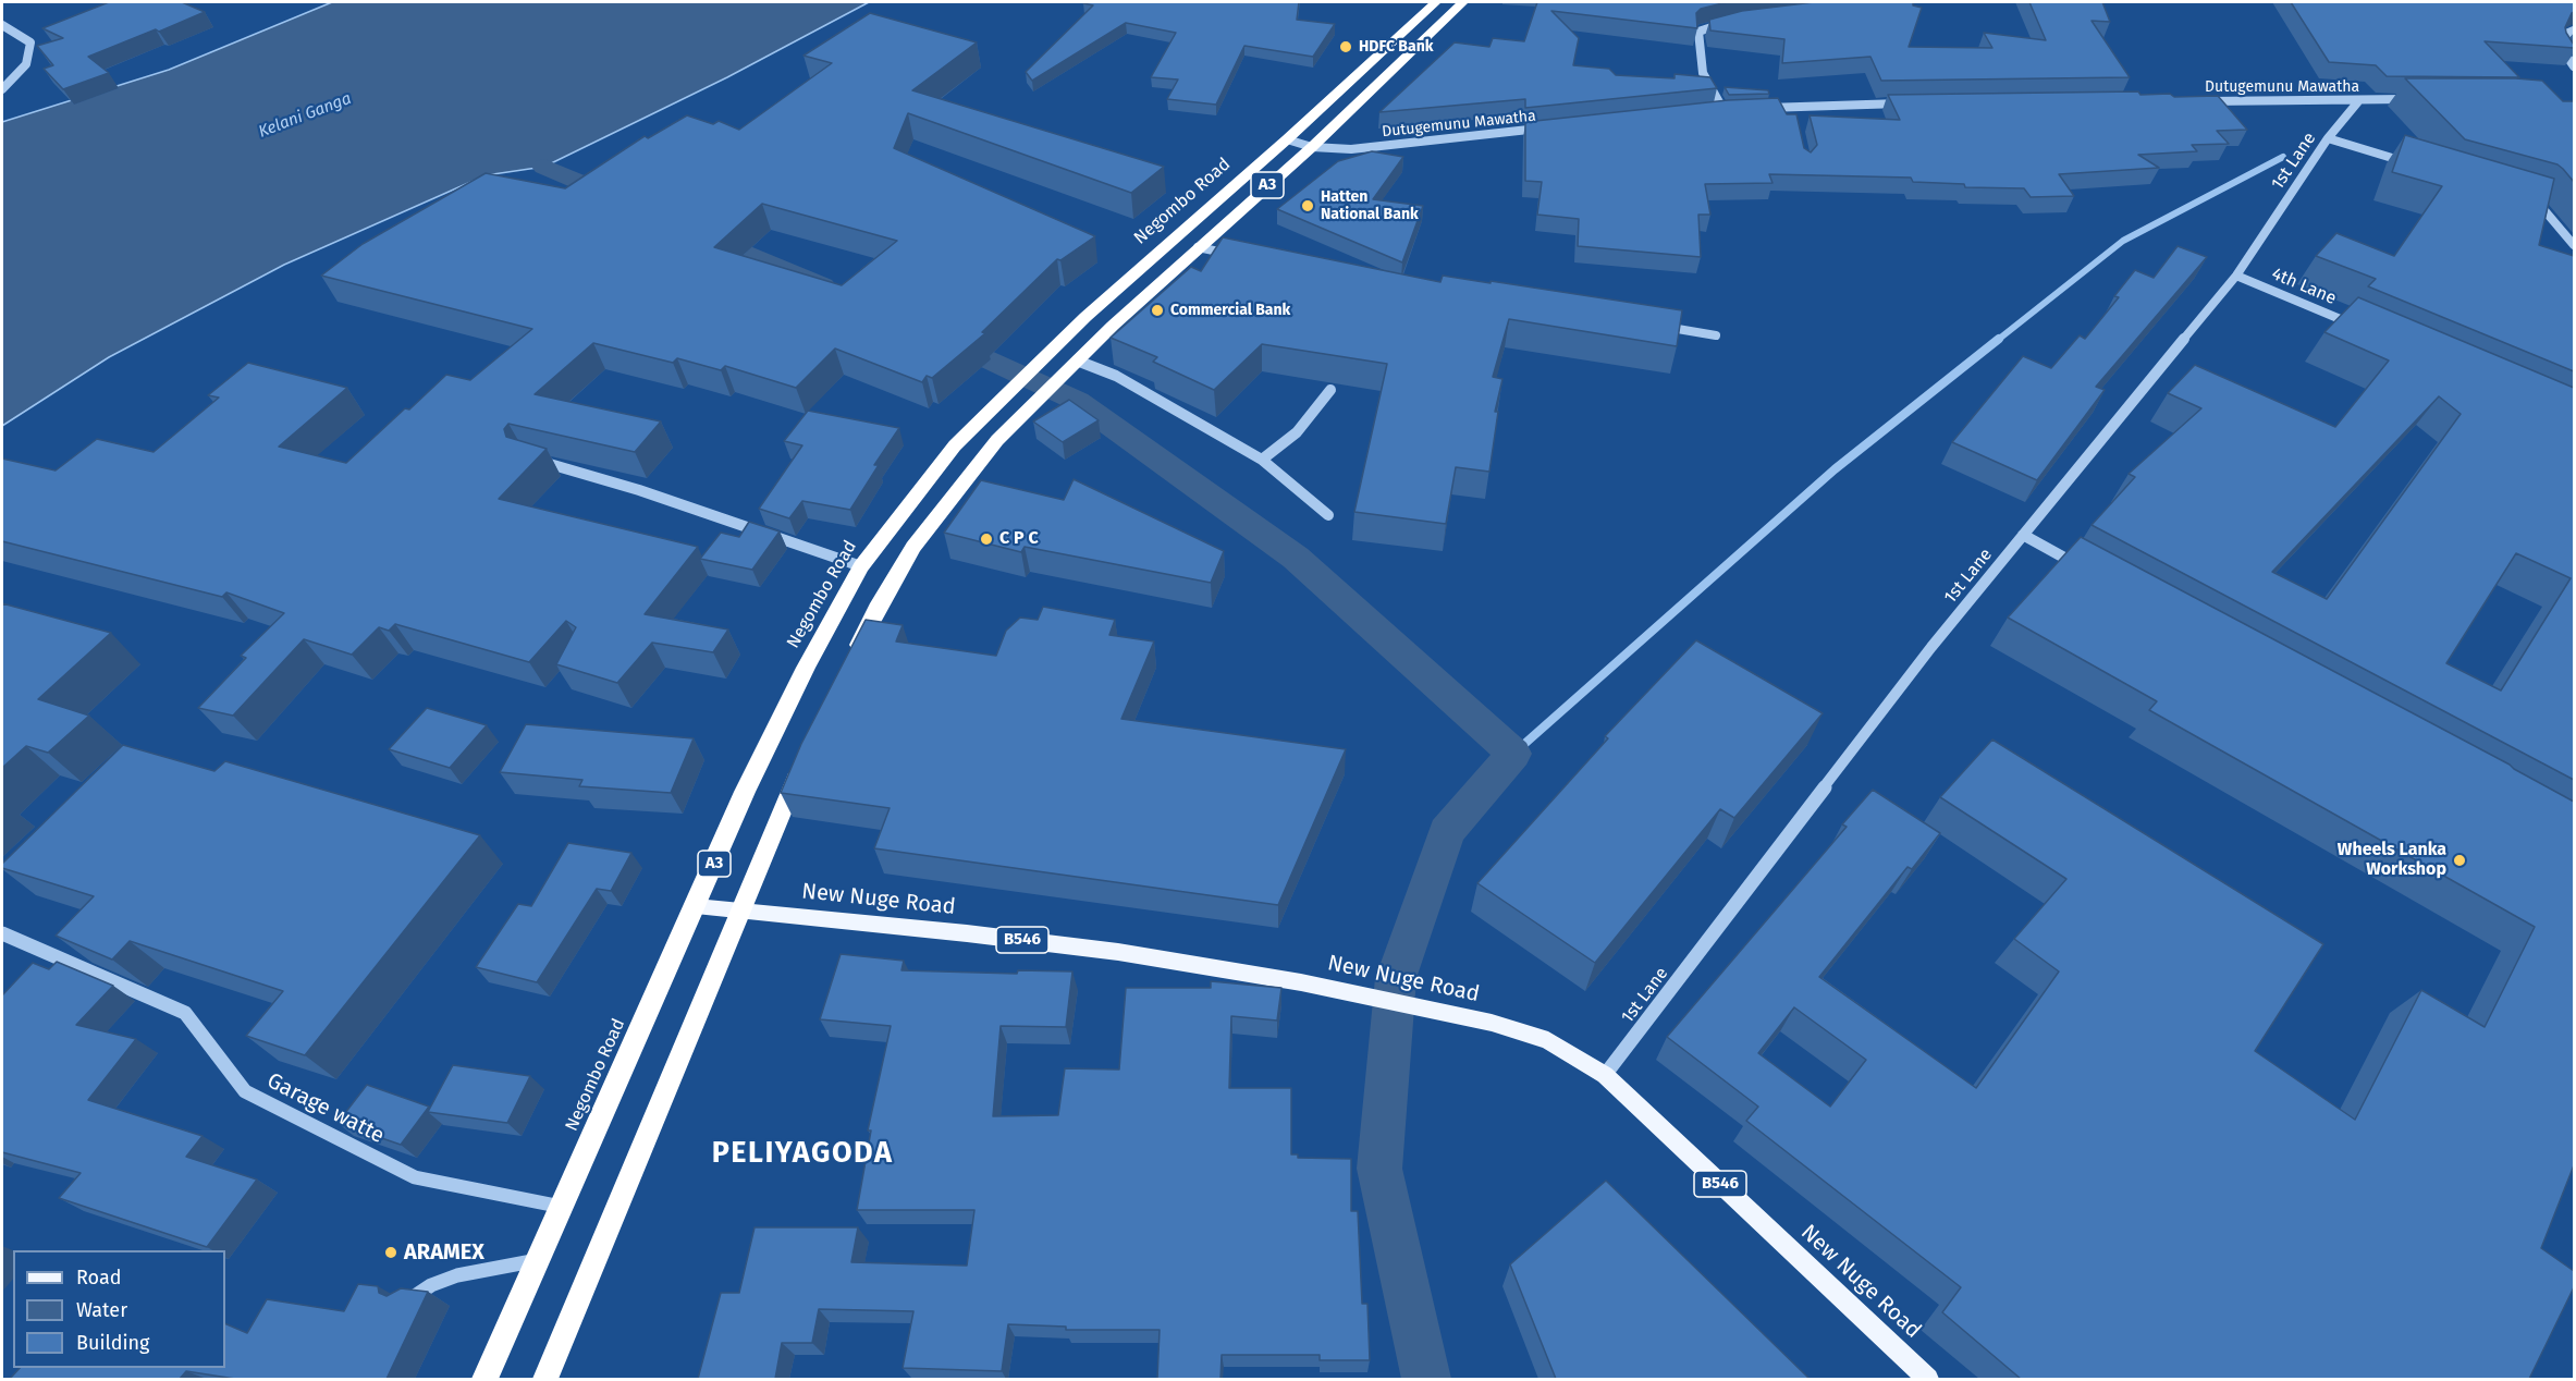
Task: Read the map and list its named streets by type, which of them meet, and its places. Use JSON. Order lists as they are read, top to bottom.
{
  "streets": {
    "highway": ["A3", "Negombo Road"],
    "main road": ["New Nuge Road", "B546"],
    "street": [
      "Dutugemunu Mawatha",
      "1st Lane",
      "4th Lane",
      "Garage watte"
    ]
  },
  "crossings": [
    ["Dutugemunu Mawatha", "1st Lane"],
    ["Dutugemunu Mawatha", "A3"],
    ["Dutugemunu Mawatha", "Negombo Road"],
    ["1st Lane", "4th Lane"],
    ["1st Lane", "New Nuge Road"],
    ["A3", "New Nuge Road"],
    ["Negombo Road", "New Nuge Road"],
    ["Negombo Road", "Garage watte"]
  ],
  "districts": ["PELIYAGODA"],
  "water": ["Kelani Ganga"],
  "places": [
    "HDFC Bank",
    "Hatten National Bank",
    "Commercial Bank",
    "C P C",
    "Wheels Lanka Workshop",
    "ARAMEX"
  ],
  "legend": ["Road", "Water", "Building"]
}
